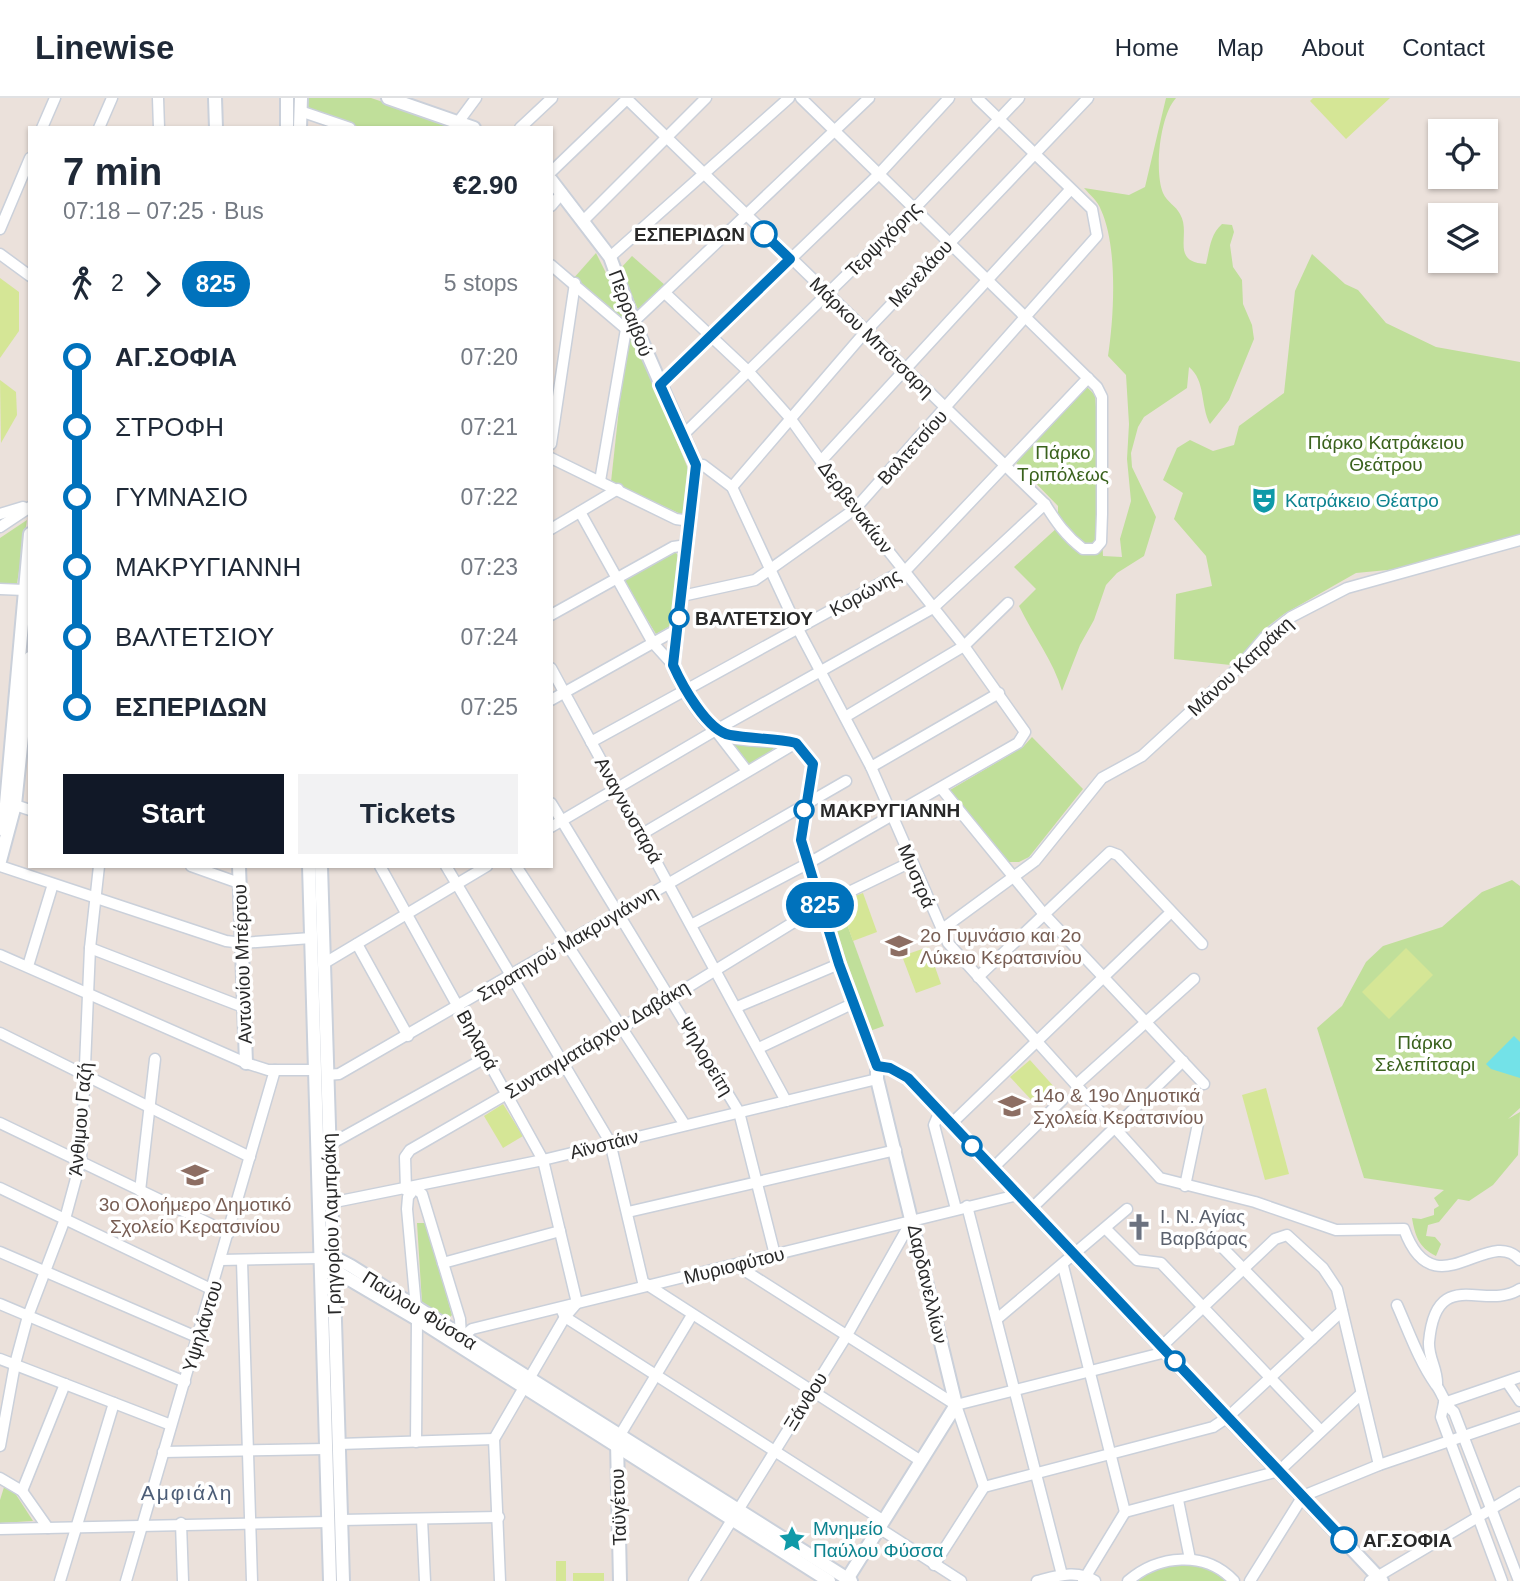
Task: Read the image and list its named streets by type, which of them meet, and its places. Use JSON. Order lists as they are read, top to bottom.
{
  "streets": {
    "street": [
      "Τερψιχόρης",
      "Μενελάου",
      "Περραιβού",
      "Μάρκου Μπότσαρη",
      "Βαλτετσίου",
      "Δερβενακίων",
      "Κορώνης",
      "Μάνου Κατράκη",
      "Αναγνωσταρά",
      "Μυστρά",
      "Στρατηγού Μακρυγιάννη",
      "Αντωνίου Μπέρτου",
      "Συνταγματάρχου Δαβάκη",
      "Βηλαρά",
      "Ψηλορείτη",
      "Άνθιμου Γαζή",
      "Αϊνστάιν",
      "Γρηγορίου Λαμπράκη",
      "Μυριοφύτου",
      "Δαρδανελλίων",
      "Παύλου Φύσσα",
      "Υψηλάντου",
      "Ξάνθου",
      "Ταϋγέτου"
    ]
  },
  "crossings": [
    ["Τερψιχόρης", "Περραιβού"],
    ["Τερψιχόρης", "Μάρκου Μπότσαρη"],
    ["Τερψιχόρης", "Δερβενακίων"],
    ["Μενελάου", "Μάρκου Μπότσαρη"],
    ["Μενελάου", "Δερβενακίων"],
    ["Μενελάου", "Μυστρά"],
    ["Περραιβού", "Βαλτετσίου"],
    ["Περραιβού", "Μυστρά"],
    ["Μάρκου Μπότσαρη", "Βαλτετσίου"],
    ["Μάρκου Μπότσαρη", "Κορώνης"],
    ["Βαλτετσίου", "Δερβενακίων"],
    ["Βαλτετσίου", "Μυστρά"],
    ["Δερβενακίων", "Κορώνης"],
    ["Κορώνης", "Αναγνωσταρά"],
    ["Κορώνης", "Μυστρά"],
    ["Μάνου Κατράκη", "Μυστρά"],
    ["Αναγνωσταρά", "Στρατηγού Μακρυγιάννη"],
    ["Αναγνωσταρά", "Συνταγματάρχου Δαβάκη"],
    ["Αναγνωσταρά", "Αϊνστάιν"],
    ["Μυστρά", "Συνταγματάρχου Δαβάκη"],
    ["Στρατηγού Μακρυγιάννη", "Βηλαρά"],
    ["Στρατηγού Μακρυγιάννη", "Ψηλορείτη"],
    ["Στρατηγού Μακρυγιάννη", "Γρηγορίου Λαμπράκη"],
    ["Στρατηγού Μακρυγιάννη", "Δαρδανελλίων"],
    ["Συνταγματάρχου Δαβάκη", "Βηλαρά"],
    ["Συνταγματάρχου Δαβάκη", "Ψηλορείτη"],
    ["Συνταγματάρχου Δαβάκη", "Αϊνστάιν"],
    ["Συνταγματάρχου Δαβάκη", "Δαρδανελλίων"],
    ["Βηλαρά", "Αϊνστάιν"],
    ["Βηλαρά", "Μυριοφύτου"],
    ["Ψηλορείτη", "Αϊνστάιν"],
    ["Ψηλορείτη", "Μυριοφύτου"],
    ["Αϊνστάιν", "Γρηγορίου Λαμπράκη"],
    ["Αϊνστάιν", "Δαρδανελλίων"],
    ["Γρηγορίου Λαμπράκη", "Παύλου Φύσσα"],
    ["Μυριοφύτου", "Δαρδανελλίων"],
    ["Μυριοφύτου", "Παύλου Φύσσα"],
    ["Μυριοφύτου", "Ξάνθου"],
    ["Δαρδανελλίων", "Ξάνθου"],
    ["Παύλου Φύσσα", "Ξάνθου"],
    ["Παύλου Φύσσα", "Ταϋγέτου"]
  ],
  "districts": ["Αμφιάλη"],
  "parks": ["Πάρκο Κατράκειου Θεάτρου", "Πάρκο Τριπόλεως", "Πάρκο Σελεπίτσαρι"],
  "places": {
    "other": [
      "ΕΣΠΕΡΙΔΩΝ",
      "ΒΑΛΤΕΤΣΙΟΥ",
      "ΜΑΚΡΥΓΙΑΝΝΗ",
      "ΑΓ.ΣΟΦΙΑ"
    ],
    "theatre": ["Κατράκειο Θέατρο"],
    "school or university": ["2ο Γυμνάσιο και 2ο Λύκειο Κερατσινίου", "14ο & 19ο Δημοτικά Σχολεία Κερατσινίου", "3ο Ολοήμερο Δημοτικό Σχολείο Κερατσινίου"],
    "church": ["Ι. Ν. Αγίας Βαρβάρας"],
    "place": ["Μνημείο Παύλου Φύσσα"]
  },
  "lines": ["bus line 825"],
  "page": {
    "header": "Linewise",
    "nav": [
      "Home",
      "Map",
      "About",
      "Contact"
    ],
    "on_map": "825",
    "heading": ["7 min", "07:18 – 07:25 · Bus", "€2.90"],
    "legs": ["2", "825", "5 stops"],
    "list": [
      {
        "name": "ΑΓ.ΣΟΦΙΑ",
        "value": "07:20"
      },
      {
        "name": "ΣΤΡΟΦΗ",
        "value": "07:21"
      },
      {
        "name": "ΓΥΜΝΑΣΙΟ",
        "value": "07:22"
      },
      {
        "name": "ΜΑΚΡΥΓΙΑΝΝΗ",
        "value": "07:23"
      },
      {
        "name": "ΒΑΛΤΕΤΣΙΟΥ",
        "value": "07:24"
      },
      {
        "name": "ΕΣΠΕΡΙΔΩΝ",
        "value": "07:25"
      }
    ],
    "buttons": ["Start", "Tickets"]
  }
}
